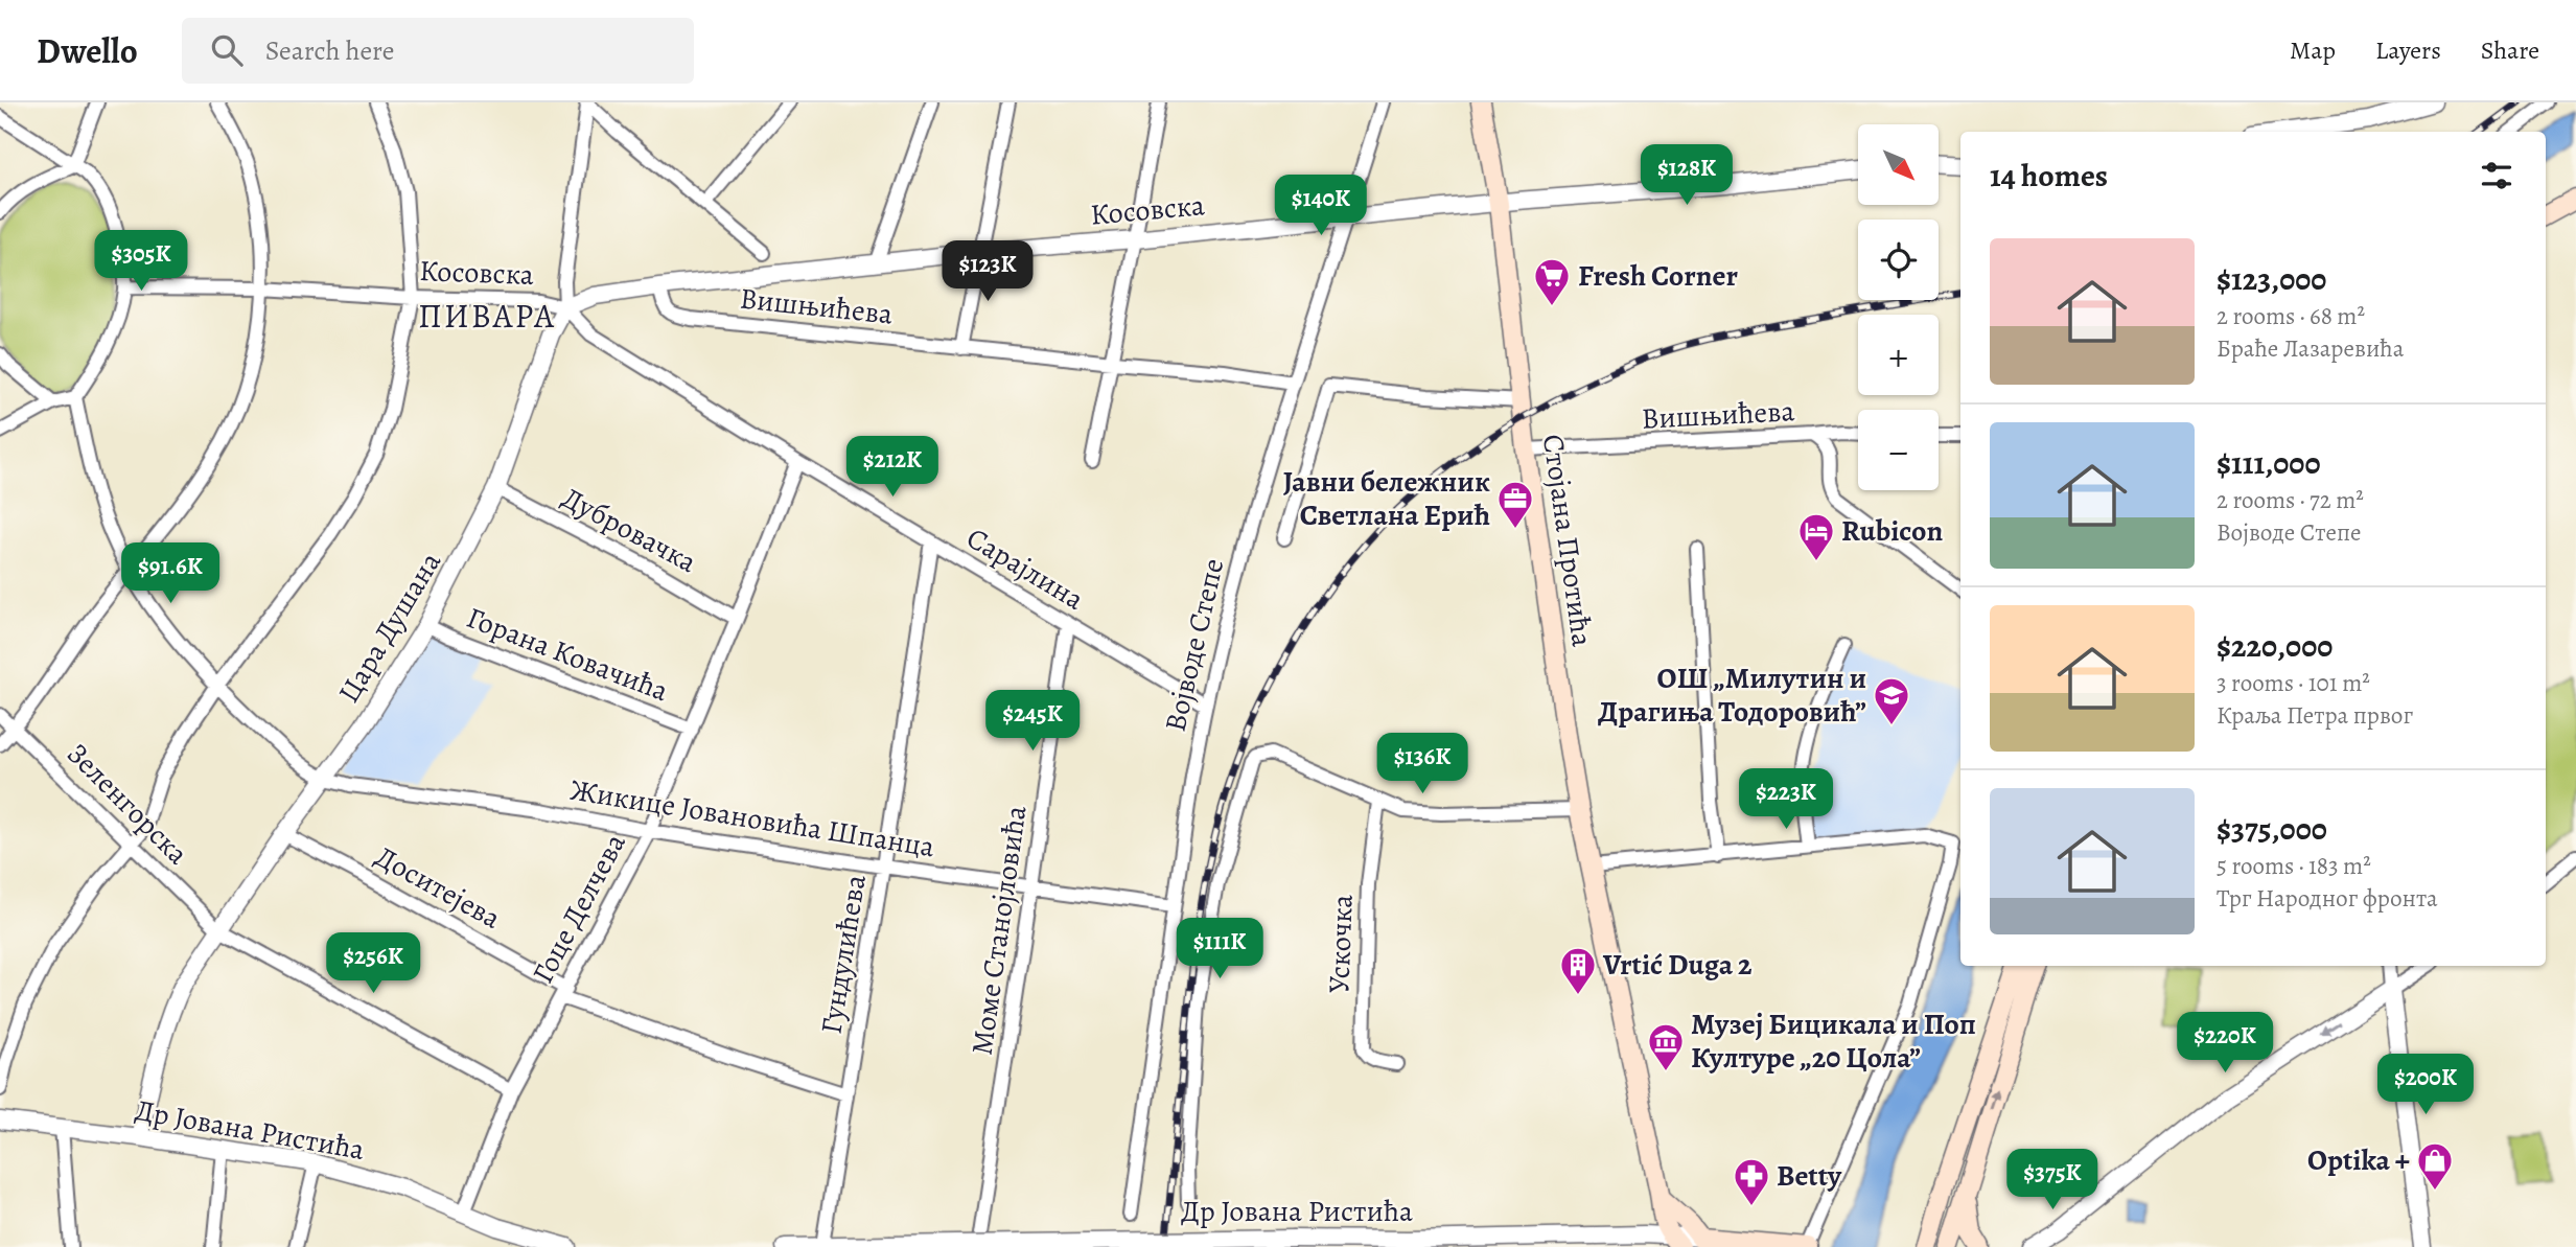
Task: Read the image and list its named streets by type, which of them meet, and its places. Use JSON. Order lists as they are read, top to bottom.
{
  "streets": {
    "main road": ["Стојана Протића", "Др Јована Ристића"],
    "street": [
      "Косовска",
      "Вишњићева",
      "Дубровачка",
      "Сарајлина",
      "Цара Душана",
      "Војводе Степе",
      "Горана Ковачића",
      "Зеленгорска",
      "Жикице Јовановића Шпанца",
      "Доситејева",
      "Гоце Делчева",
      "Моме Станојловића",
      "Ускочка",
      "Гундулићева"
    ]
  },
  "crossings": [
    ["Косовска", "Вишњићева"],
    ["Косовска", "Стојана Протића"],
    ["Косовска", "Сарајлина"],
    ["Косовска", "Цара Душана"],
    ["Косовска", "Војводе Степе"],
    ["Вишњићева", "Стојана Протића"],
    ["Вишњићева", "Војводе Степе"],
    ["Дубровачка", "Цара Душана"],
    ["Дубровачка", "Гоце Делчева"],
    ["Стојана Протића", "Др Јована Ристића"],
    ["Сарајлина", "Цара Душана"],
    ["Сарајлина", "Војводе Степе"],
    ["Сарајлина", "Гоце Делчева"],
    ["Сарајлина", "Моме Станојловића"],
    ["Сарајлина", "Гундулићева"],
    ["Цара Душана", "Горана Ковачића"],
    ["Цара Душана", "Зеленгорска"],
    ["Цара Душана", "Жикице Јовановића Шпанца"],
    ["Цара Душана", "Доситејева"],
    ["Цара Душана", "Др Јована Ристића"],
    ["Војводе Степе", "Жикице Јовановића Шпанца"],
    ["Горана Ковачића", "Гоце Делчева"],
    ["Зеленгорска", "Гоце Делчева"],
    ["Жикице Јовановића Шпанца", "Гоце Делчева"],
    ["Жикице Јовановића Шпанца", "Моме Станојловића"],
    ["Жикице Јовановића Шпанца", "Гундулићева"],
    ["Доситејева", "Гоце Делчева"],
    ["Доситејева", "Гундулићева"],
    ["Гоце Делчева", "Др Јована Ристића"],
    ["Гундулићева", "Др Јована Ристића"]
  ],
  "districts": ["ПИВАРА"],
  "places": {
    "supermarket": ["Fresh Corner"],
    "office": ["Јавни бележник Светлана Ерић"],
    "hotel": ["Rubicon"],
    "school or university": ["ОШ „Милутин и Драгиња Тодоровић”"],
    "building": ["Vrtić Duga 2"],
    "museum": ["Музеј Бицикала и Поп Културе „20 Цола”"],
    "shop": ["Optika +"],
    "pharmacy": ["Betty"]
  },
  "north": "bottom right",
  "page": {
    "header": "Dwello",
    "search": "Search here",
    "nav": ["Map", "Layers", "Share"],
    "map_buttons": ["+", "−"],
    "heading": "14 homes",
    "price": [
      "$128K",
      "$140K",
      "$305K",
      "$123K",
      "$212K",
      "$91.6K",
      "$245K",
      "$136K",
      "$223K",
      "$111K",
      "$256K",
      "$220K",
      "$200K",
      "$375K"
    ],
    "list": [
      {
        "name": "$123,000",
        "note": "2 rooms · 68 m² · Браће Лазаревића"
      },
      {
        "name": "$111,000",
        "note": "2 rooms · 72 m² · Војводе Степе"
      },
      {
        "name": "$220,000",
        "note": "3 rooms · 101 m² · Краља Петра првог"
      },
      {
        "name": "$375,000",
        "note": "5 rooms · 183 m² · Трг Народног фронта"
      }
    ]
  }
}
